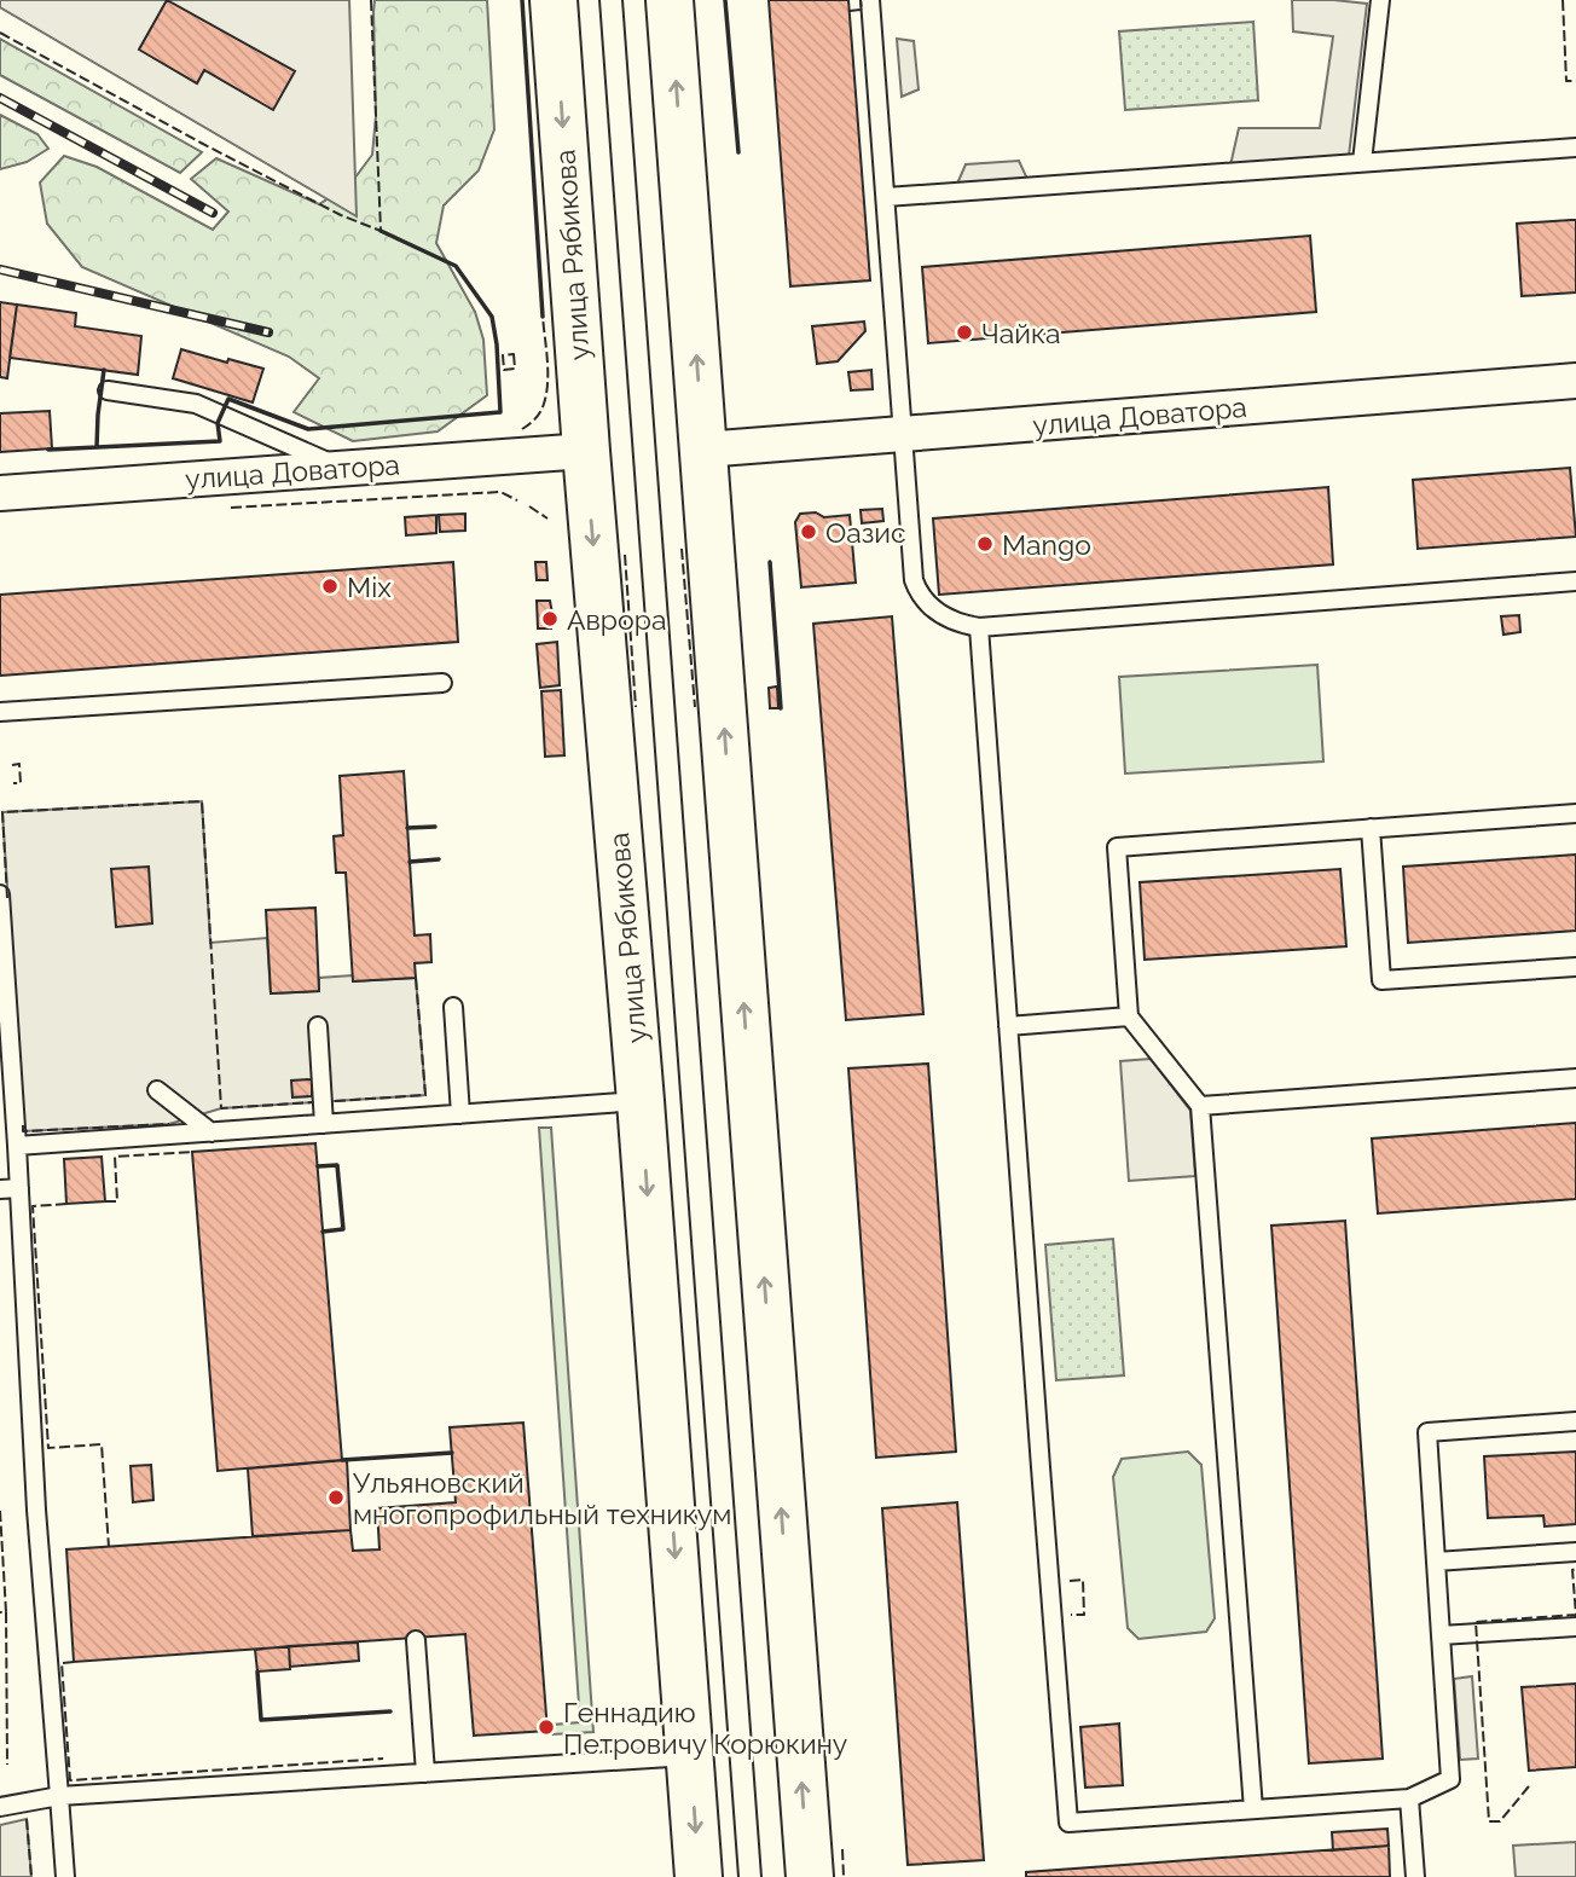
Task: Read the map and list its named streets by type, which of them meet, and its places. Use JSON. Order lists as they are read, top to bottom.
{
  "streets": {
    "main road": ["улица Рябикова"],
    "street": ["улица Доватора"]
  },
  "crossings": [
    ["улица Рябикова", "улица Доватора"]
  ],
  "places": [
    "Чайка",
    "Оазис",
    "Mango",
    "Mix",
    "Аврора",
    "Ульяновский многопрофильный техникум",
    "Геннадию Петровичу Корюкину"
  ]
}
